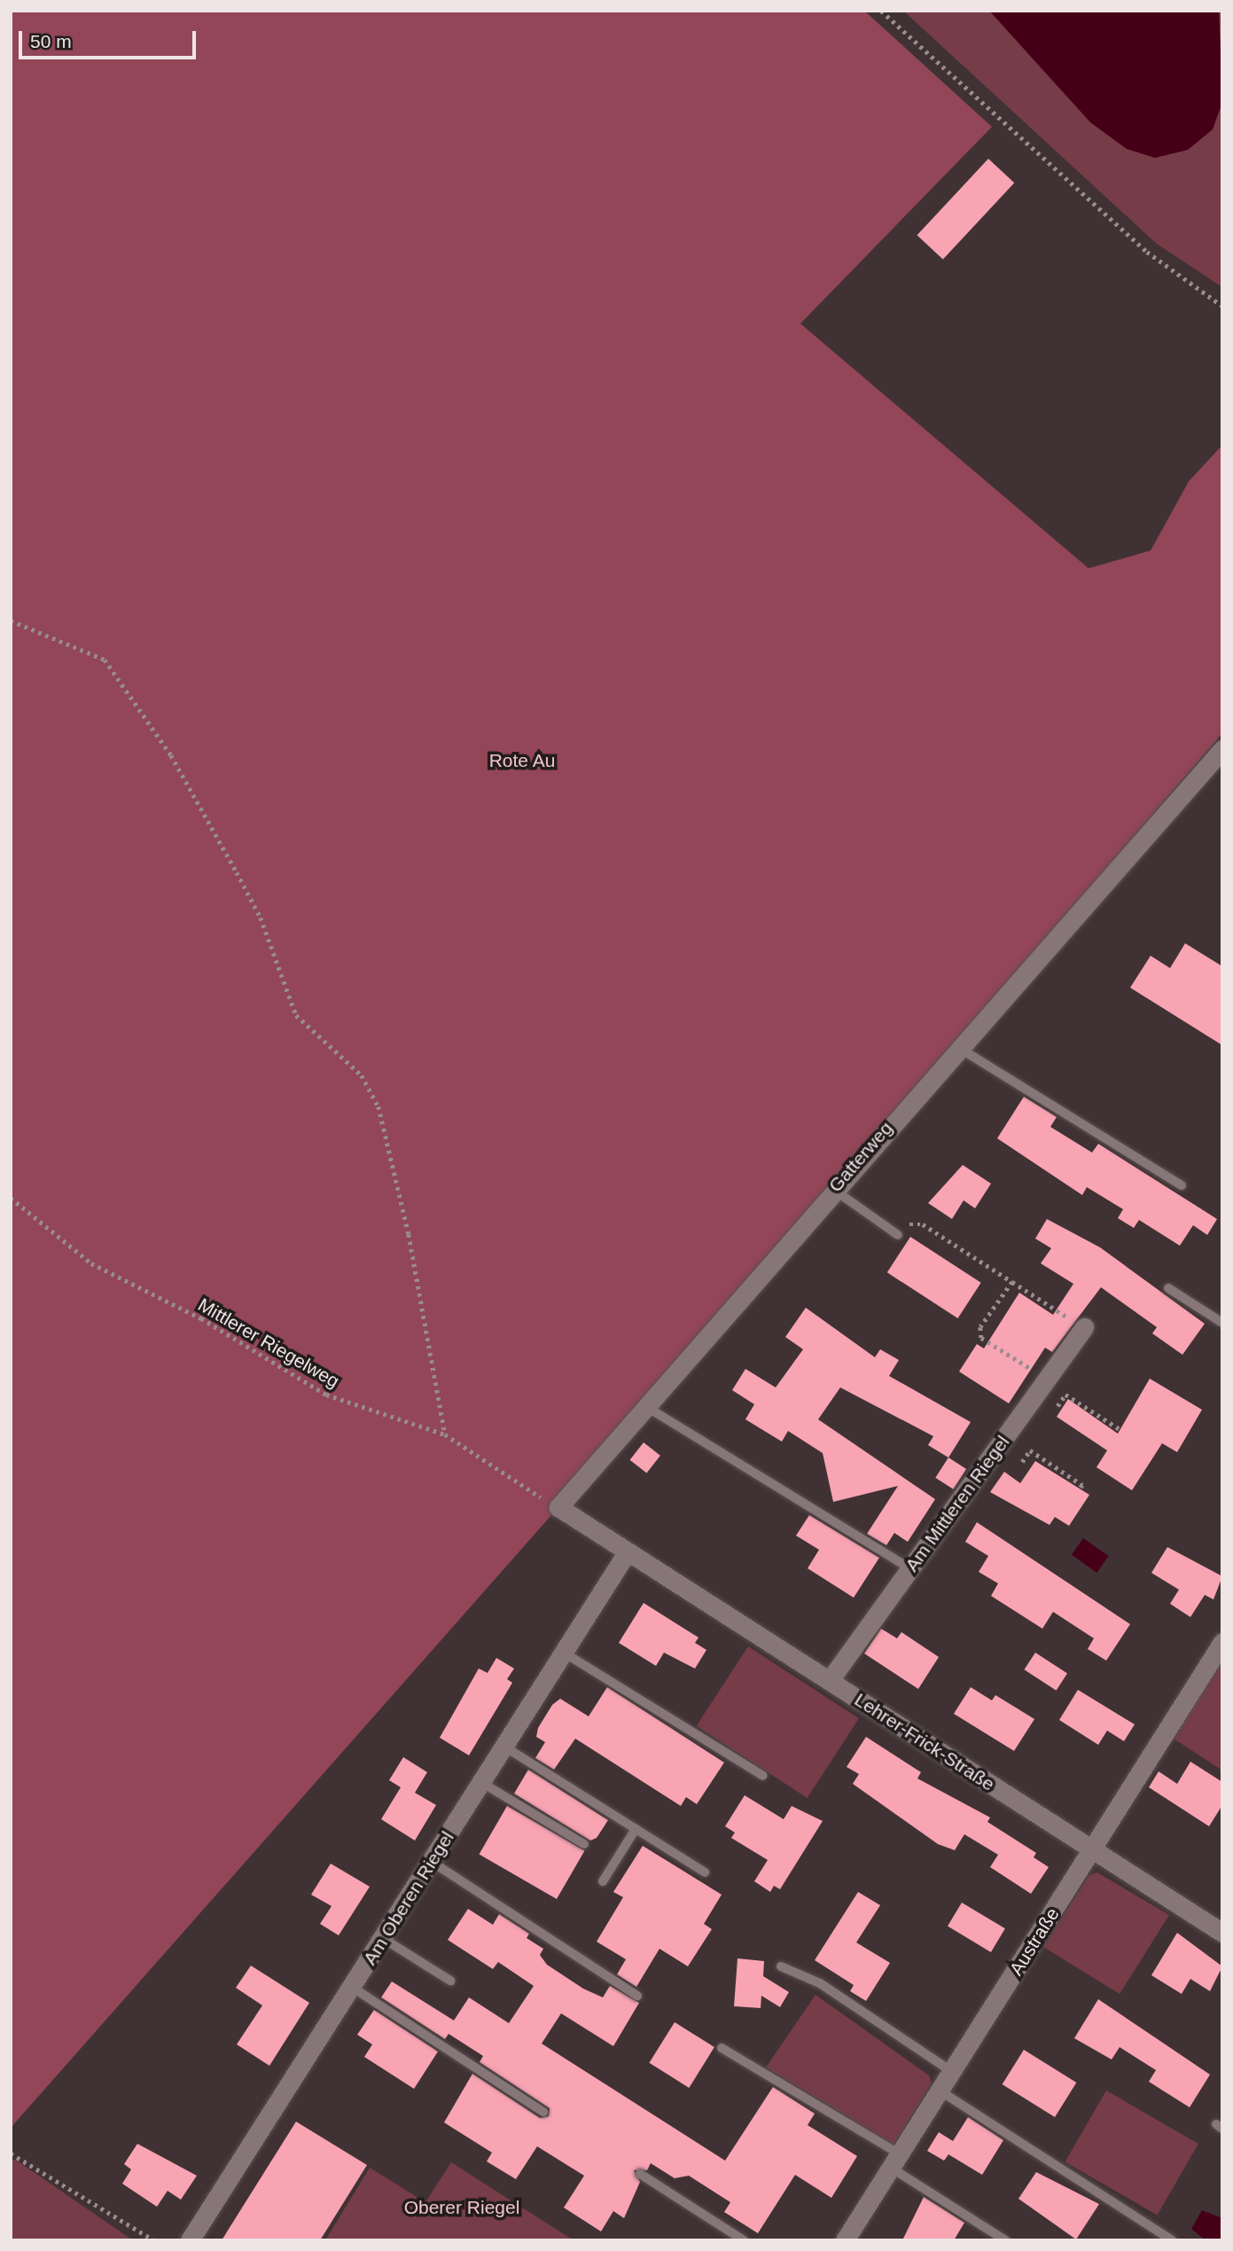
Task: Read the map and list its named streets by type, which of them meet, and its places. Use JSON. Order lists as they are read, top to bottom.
{
  "streets": {
    "street": [
      "Gatterweg",
      "Am Mittleren Riegel",
      "Lehrer-Frick-Straße",
      "Am Oberen Riegel",
      "Austraße"
    ],
    "path": ["Mittlerer Riegelweg"]
  },
  "crossings": [
    ["Gatterweg", "Mittlerer Riegelweg"],
    ["Am Mittleren Riegel", "Lehrer-Frick-Straße"],
    ["Lehrer-Frick-Straße", "Am Oberen Riegel"],
    ["Lehrer-Frick-Straße", "Austraße"]
  ],
  "parks": ["Rote Au", "Oberer Riegel"],
  "scale_bar": "50 m"
}
